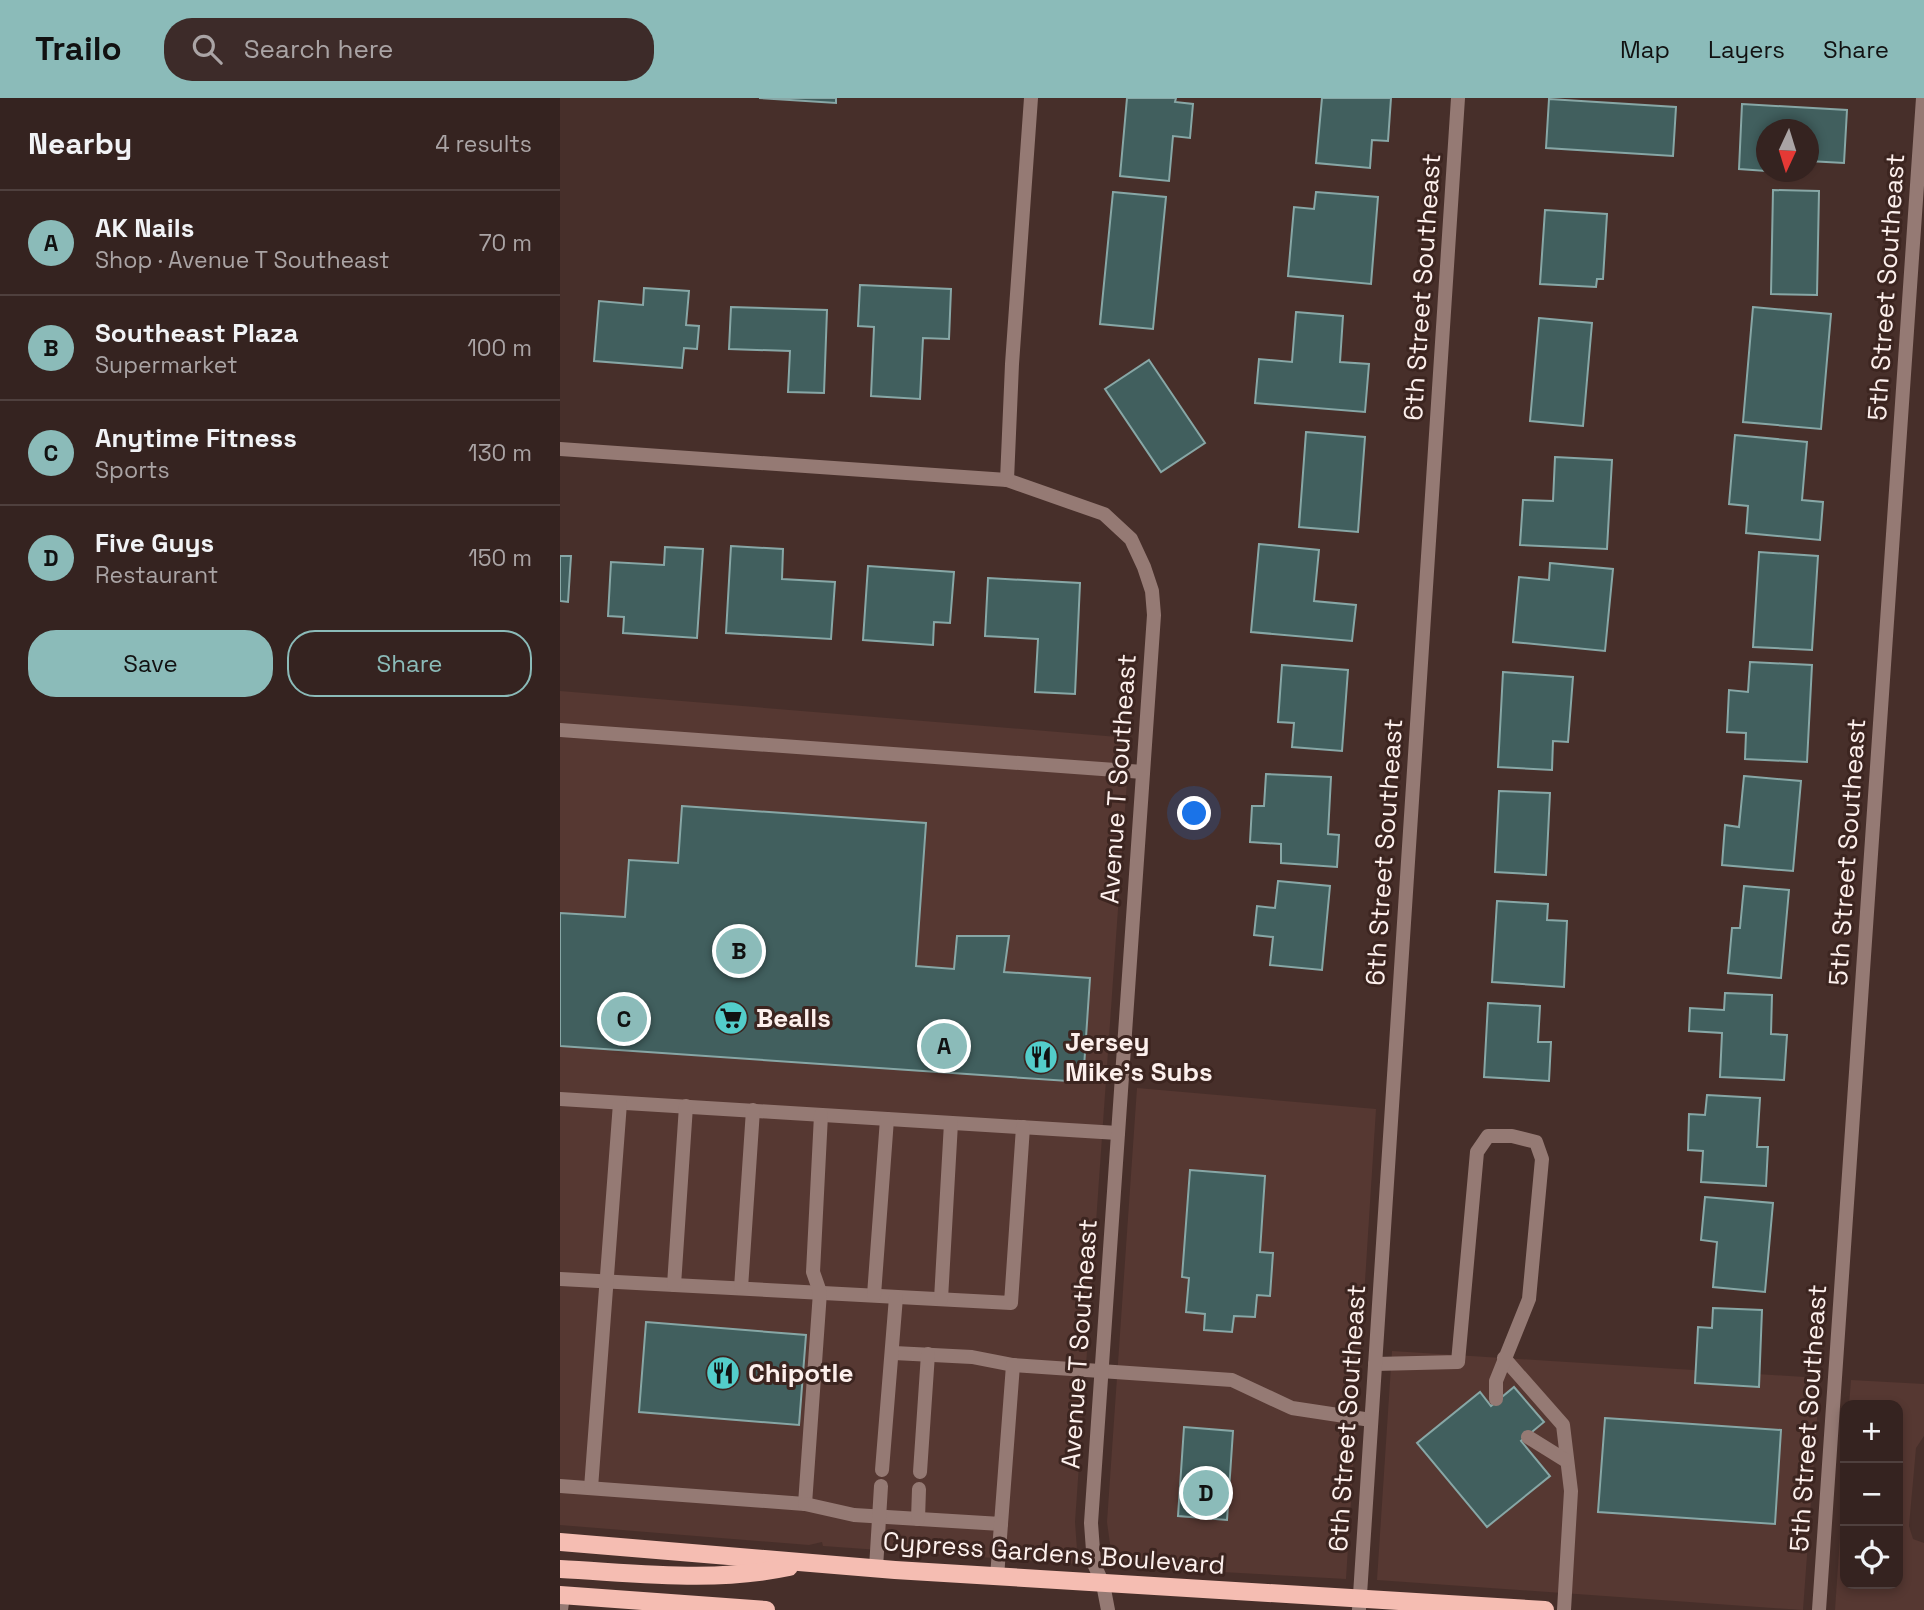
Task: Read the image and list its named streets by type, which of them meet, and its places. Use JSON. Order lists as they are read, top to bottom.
{
  "streets": {
    "main road": ["Cypress Gardens Boulevard"],
    "street": ["6th Street Southeast", "5th Street Southeast", "Avenue T Southeast"]
  },
  "crossings": [
    ["6th Street Southeast", "Cypress Gardens Boulevard"],
    ["Avenue T Southeast", "Cypress Gardens Boulevard"]
  ],
  "places": {
    "supermarket": ["Bealls"],
    "restaurant": ["Jersey Mike's Subs", "Chipotle"]
  },
  "north": "bottom",
  "page": {
    "header": "Trailo",
    "search": "Search here",
    "nav": ["Map", "Layers", "Share"],
    "heading": ["Nearby", "4 results"],
    "list": [
      {
        "mark": "A",
        "name": "AK Nails",
        "note": "Shop · Avenue T Southeast",
        "value": "70 m"
      },
      {
        "mark": "B",
        "name": "Southeast Plaza",
        "note": "Supermarket",
        "value": "100 m"
      },
      {
        "mark": "C",
        "name": "Anytime Fitness",
        "note": "Sports",
        "value": "130 m"
      },
      {
        "mark": "D",
        "name": "Five Guys",
        "note": "Restaurant",
        "value": "150 m"
      }
    ],
    "buttons": ["Save", "Share"],
    "pins": [
      "B",
      "C",
      "A",
      "D"
    ],
    "map_buttons": ["+", "−"]
  }
}
